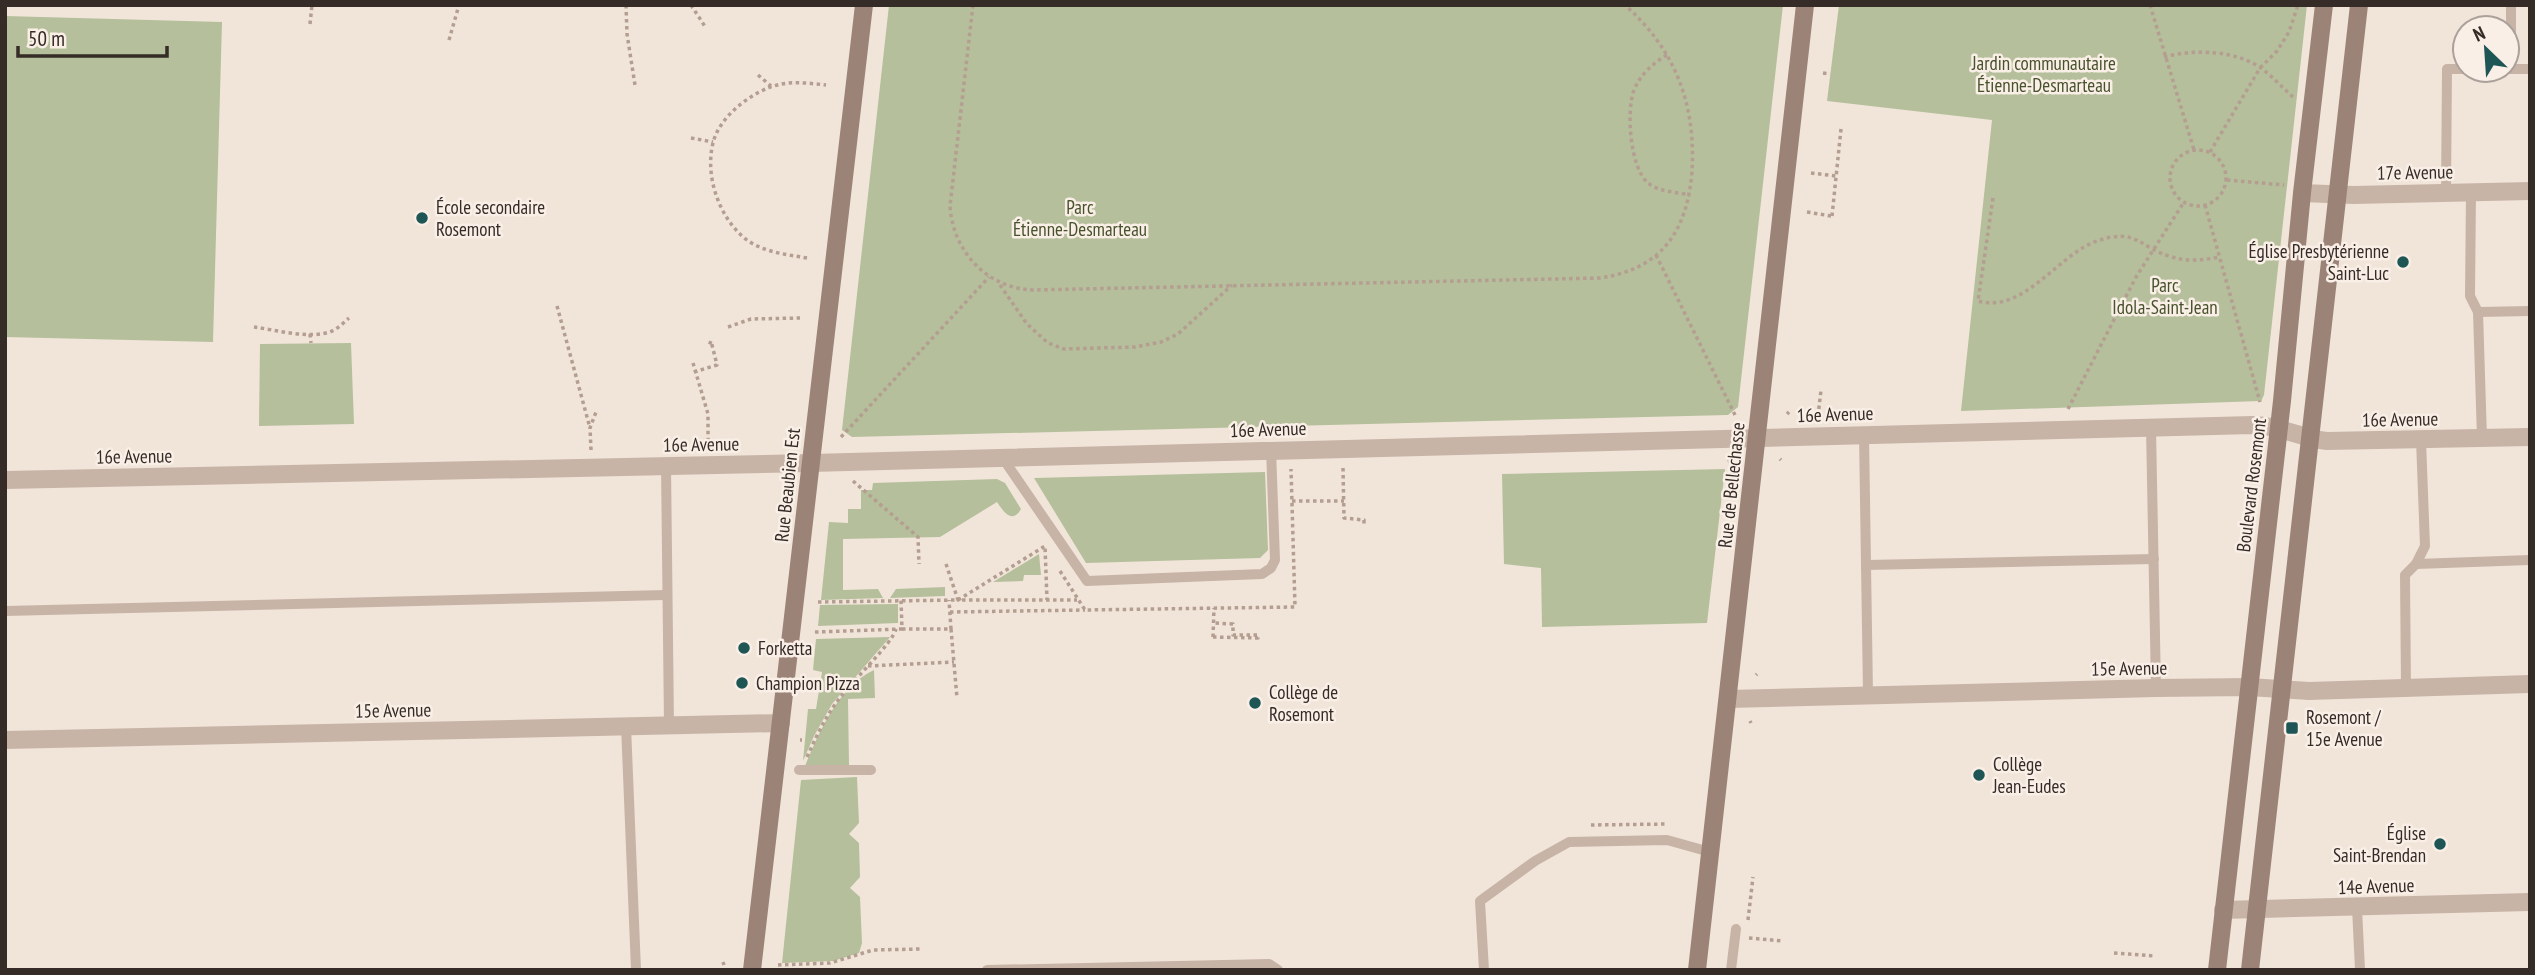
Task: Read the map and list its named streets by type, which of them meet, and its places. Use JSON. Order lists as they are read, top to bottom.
{
  "streets": {
    "main road": ["Rue Beaubien Est", "Rue de Bellechasse", "Boulevard Rosemont"],
    "street": [
      "17e Avenue",
      "16e Avenue",
      "15e Avenue",
      "14e Avenue"
    ]
  },
  "crossings": [
    ["17e Avenue", "Boulevard Rosemont"],
    ["16e Avenue", "Rue Beaubien Est"],
    ["16e Avenue", "Rue de Bellechasse"],
    ["16e Avenue", "Boulevard Rosemont"],
    ["Rue Beaubien Est", "15e Avenue"],
    ["Rue de Bellechasse", "15e Avenue"],
    ["Boulevard Rosemont", "15e Avenue"],
    ["Boulevard Rosemont", "14e Avenue"]
  ],
  "parks": ["Jardin communautaire Étienne-Desmarteau", "Parc Étienne-Desmarteau", "Parc Idola-Saint-Jean"],
  "places": {
    "other": [
      "École secondaire Rosemont",
      "Église Presbytérienne Saint-Luc",
      "Forketta",
      "Champion Pizza",
      "Collège de Rosemont",
      "Collège Jean-Eudes",
      "Église Saint-Brendan"
    ],
    "transit": ["Rosemont / 15e Avenue"]
  },
  "scale_bar": "50 m",
  "north": "top left"
}
